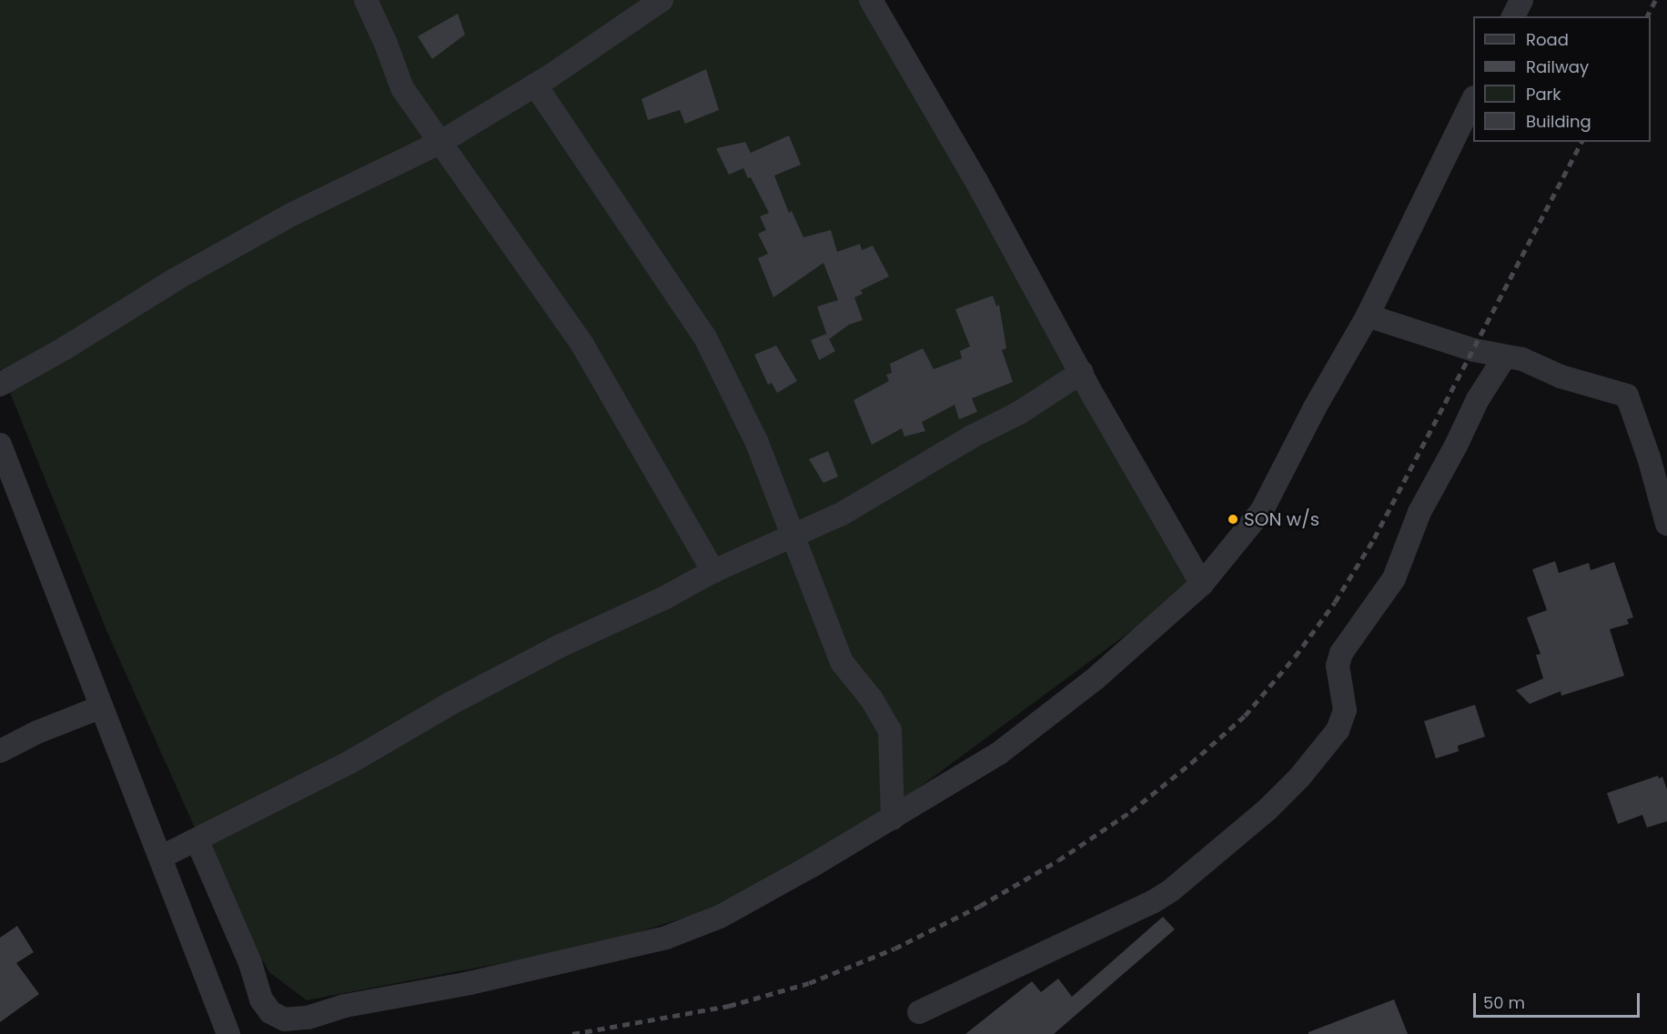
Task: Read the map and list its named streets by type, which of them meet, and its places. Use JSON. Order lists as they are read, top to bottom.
{
  "places": ["SON w/s"],
  "legend": [
    "Road",
    "Railway",
    "Park",
    "Building"
  ],
  "scale_bar": "50 m"
}
